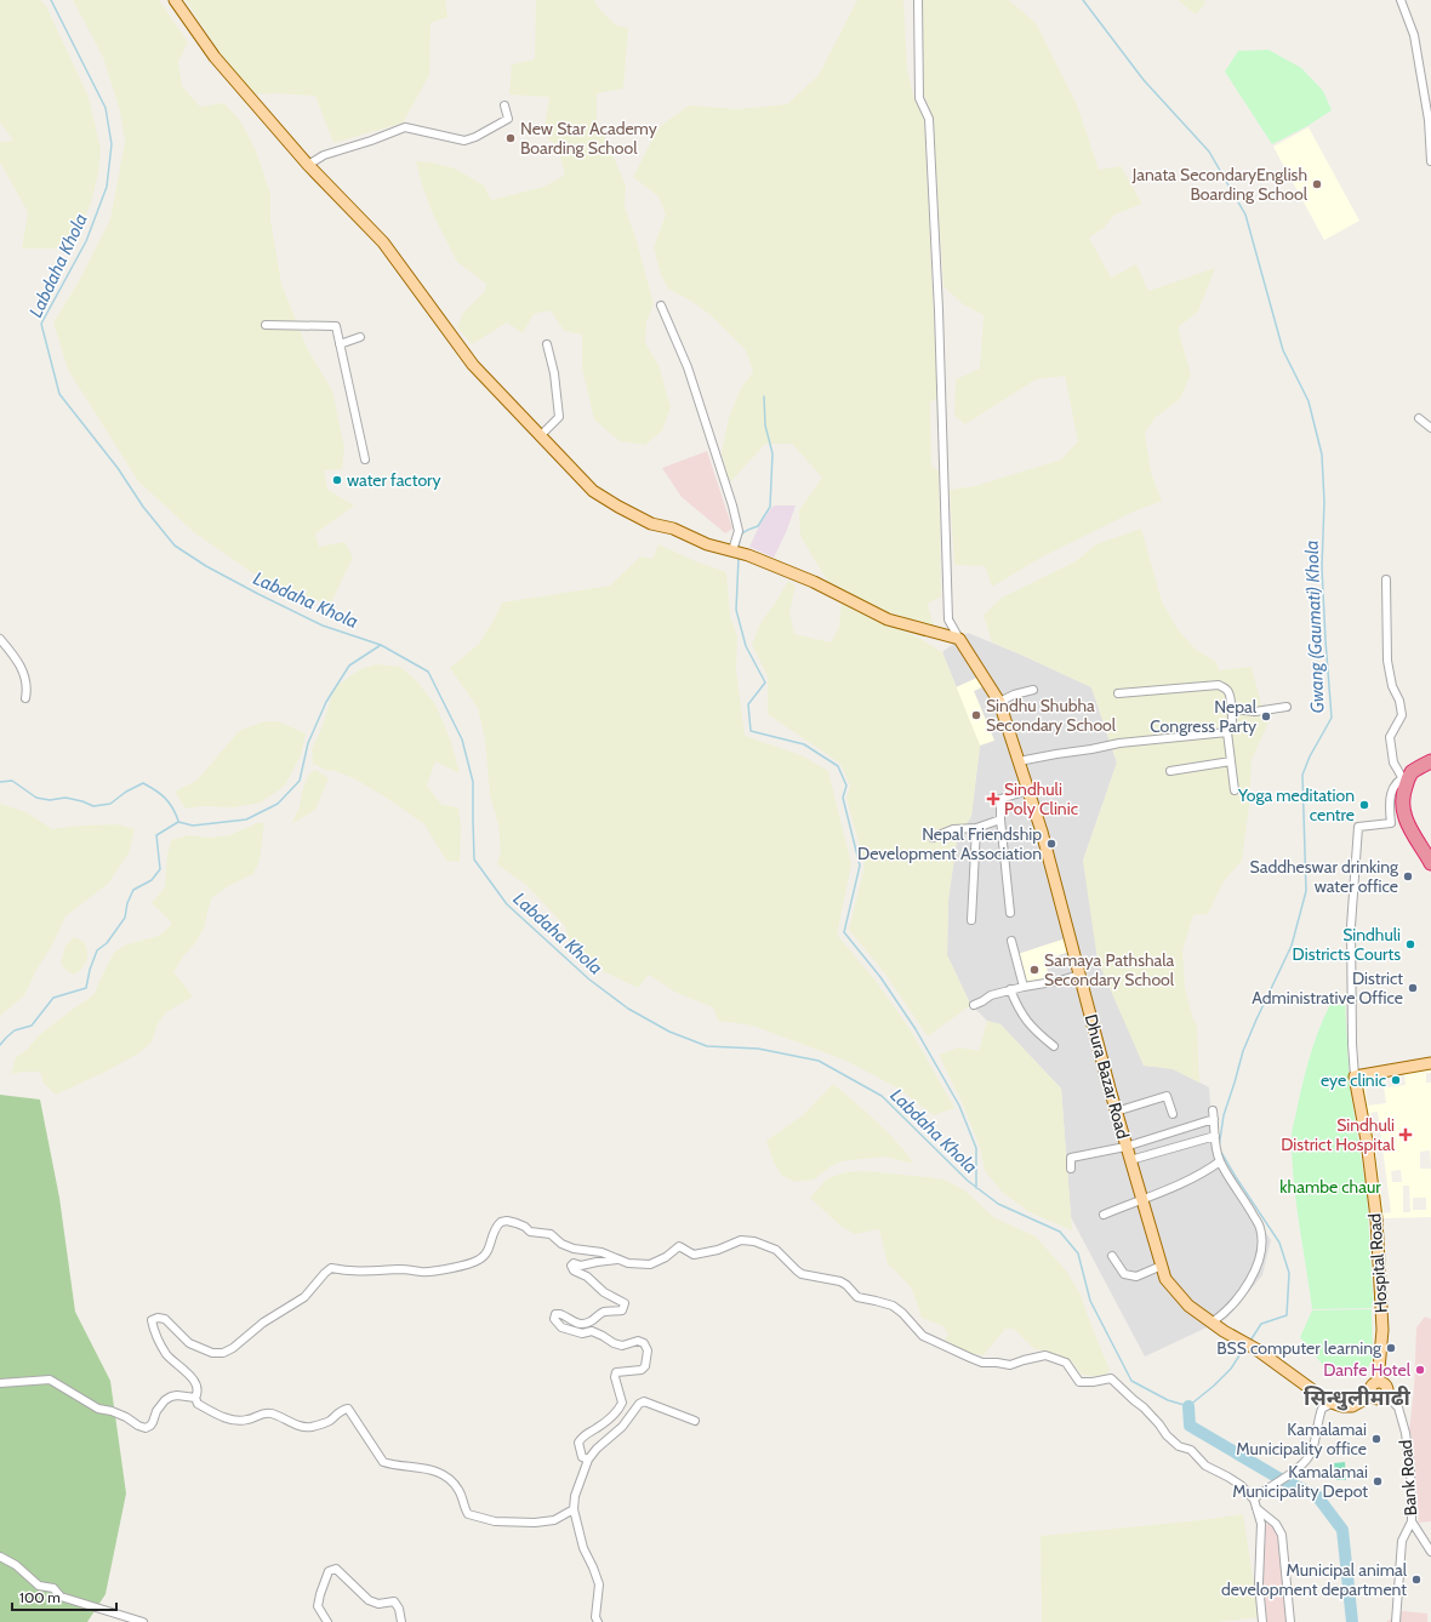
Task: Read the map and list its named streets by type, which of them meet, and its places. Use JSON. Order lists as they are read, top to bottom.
{
  "streets": {
    "main road": ["Dhura Bazar Road", "Hospital Road"],
    "street": ["Bank Road"]
  },
  "crossings": [
    ["Hospital Road", "Bank Road"]
  ],
  "districts": ["सिन्धुलीमाढी"],
  "water": ["Labdaha Khola", "Gwang (Gaumati) Khola"],
  "parks": ["khambe chaur"],
  "places": {
    "other": [
      "New Star Academy Boarding School",
      "Janata SecondaryEnglish Boarding School",
      "water factory",
      "Sindhu Shubha Secondary School",
      "Nepal Congress Party",
      "Yoga meditation centre",
      "Nepal Friendship Development Association",
      "Saddheswar drinking water office",
      "Sindhuli Districts Courts",
      "Samaya Pathshala Secondary School",
      "District Administrative Office",
      "eye clinic",
      "BSS computer learning",
      "Danfe Hotel",
      "Kamalamai Municipality office",
      "Kamalamai Municipality Depot",
      "Municipal animal development department"
    ],
    "health": ["Sindhuli Poly Clinic", "Sindhuli District Hospital"]
  },
  "scale_bar": "100 m"
}
